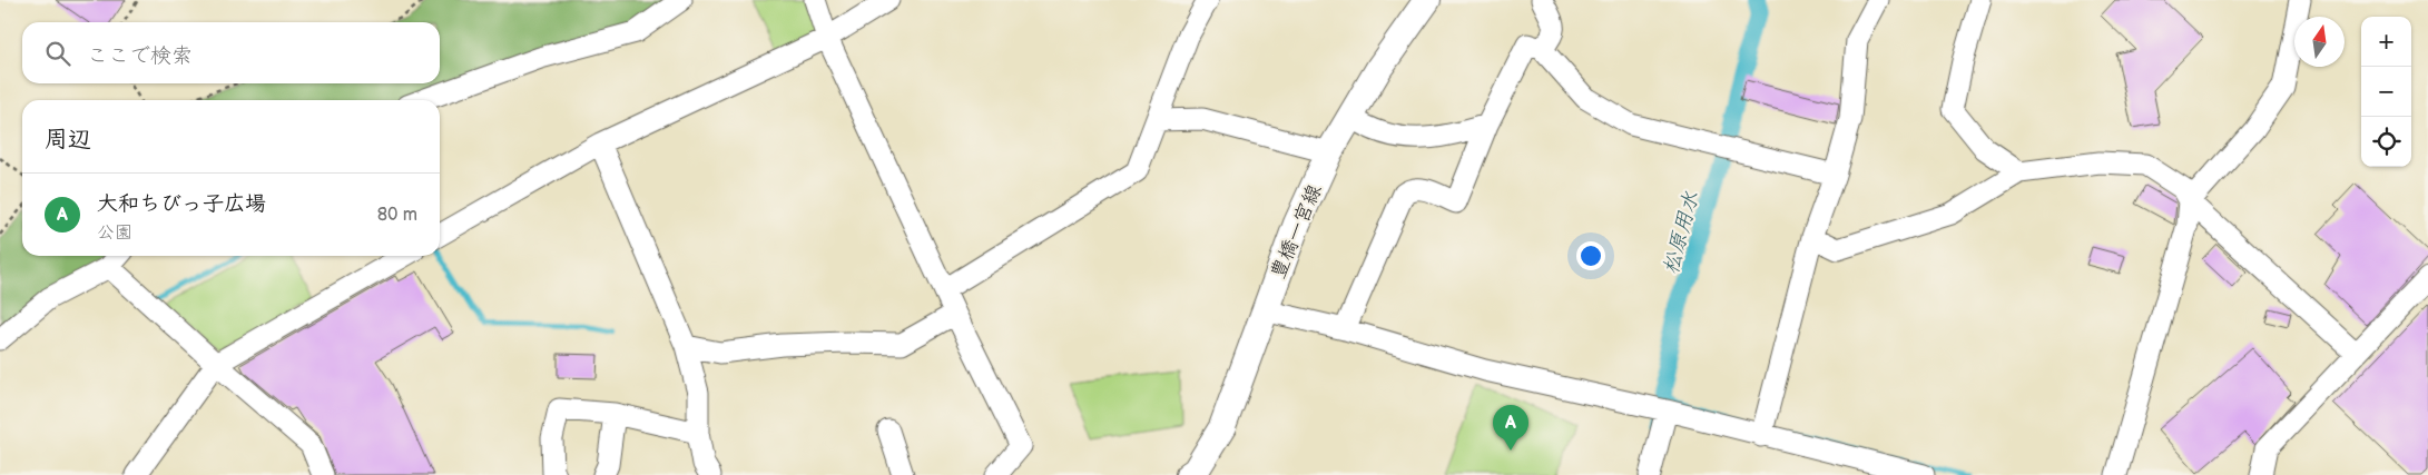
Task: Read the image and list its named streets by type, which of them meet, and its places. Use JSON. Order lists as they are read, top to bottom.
{
  "streets": {
    "main road": ["豊橋一宮線"]
  },
  "water": ["松原用水"],
  "north": "top",
  "page": {
    "map_buttons": ["+", "−"],
    "search": "ここで検索",
    "heading": "周辺",
    "list": [
      {
        "mark": "A",
        "name": "大和ちびっ子広場",
        "note": "公園",
        "value": "80 m"
      }
    ],
    "pins": "A"
  }
}
